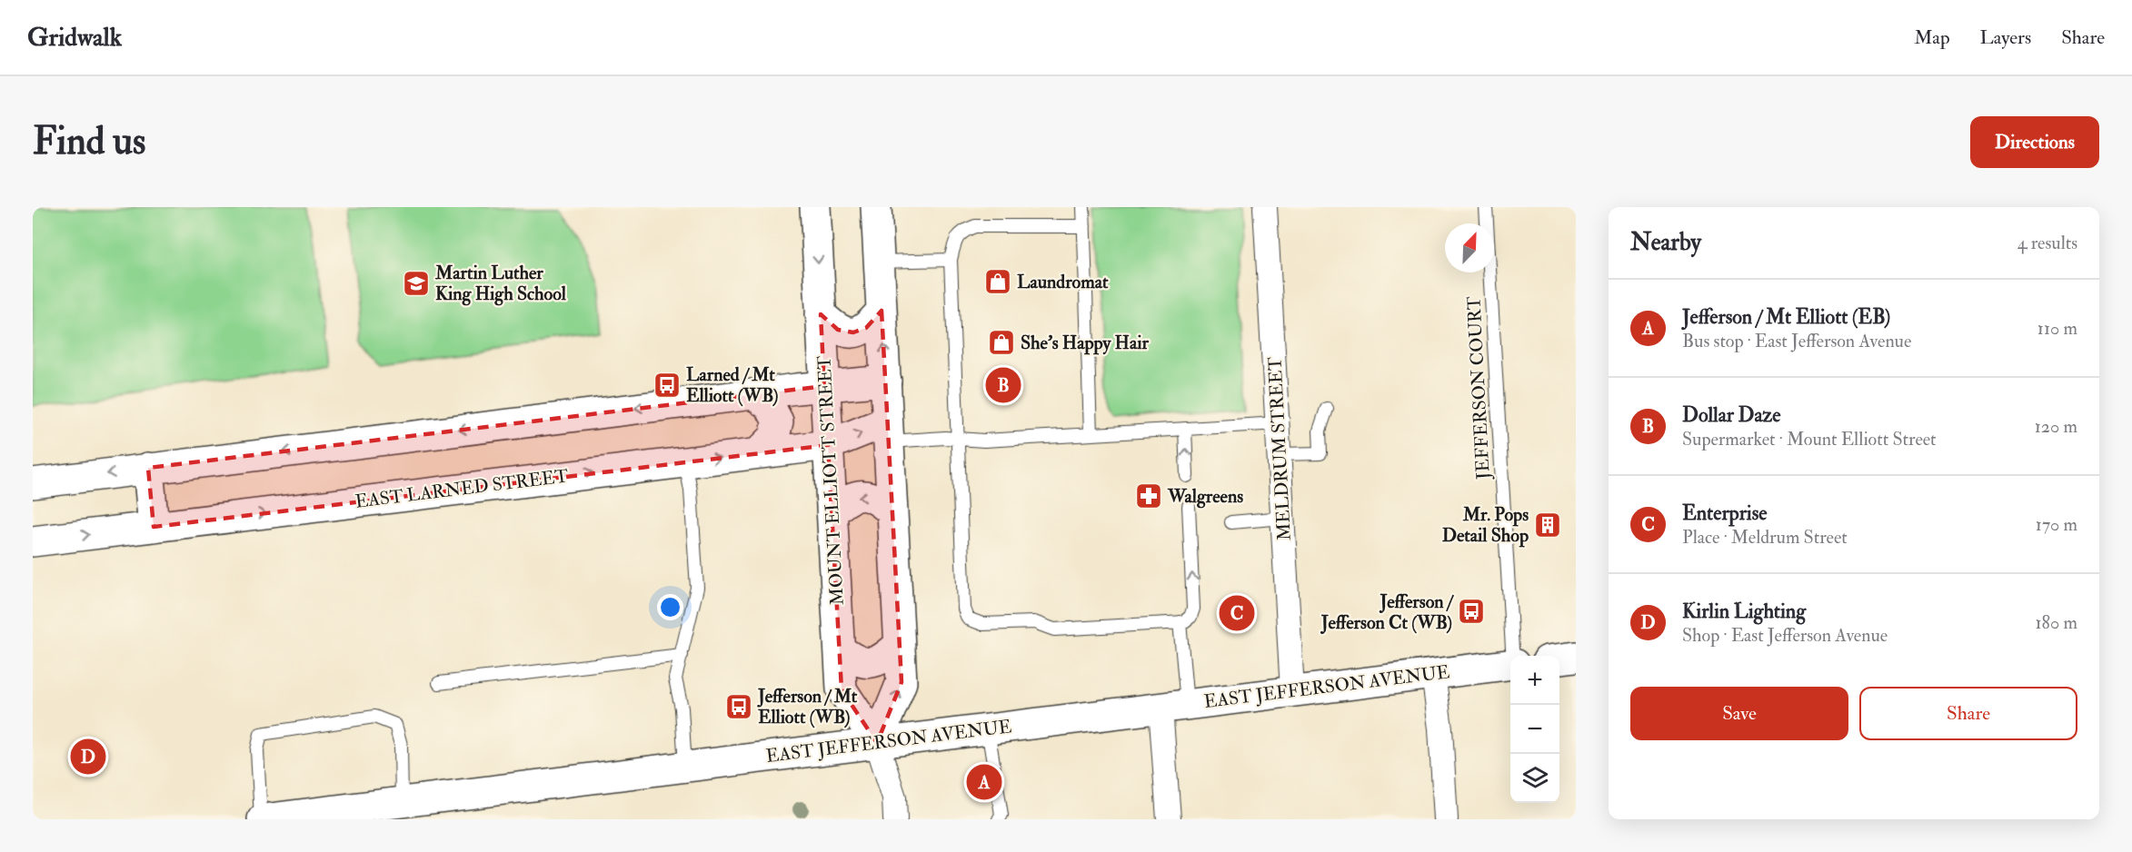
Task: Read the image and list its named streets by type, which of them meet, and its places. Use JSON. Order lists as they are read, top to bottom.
{
  "streets": {
    "main road": ["MOUNT ELLIOTT STREET", "EAST LARNED STREET", "EAST JEFFERSON AVENUE"],
    "street": ["MELDRUM STREET"],
    "lane": ["JEFFERSON COURT"]
  },
  "crossings": [
    ["MELDRUM STREET", "EAST JEFFERSON AVENUE"],
    ["MOUNT ELLIOTT STREET", "EAST LARNED STREET"],
    ["MOUNT ELLIOTT STREET", "EAST JEFFERSON AVENUE"]
  ],
  "places": {
    "shop": ["Laundromat", "She's Happy Hair"],
    "school or university": ["Martin Luther King High School"],
    "bus stop": ["Larned / Mt Elliott (WB)", "Jefferson / Jefferson Ct (WB)", "Jefferson / Mt Elliott (WB)"],
    "pharmacy": ["Walgreens"],
    "building": ["Mr. Pops Detail Shop"]
  },
  "north": "top right",
  "page": {
    "header": "Gridwalk",
    "nav": ["Map", "Layers", "Share"],
    "buttons": [
      "Directions",
      ["Save", "Share"]
    ],
    "title": "Find us",
    "heading": ["Nearby", "4 results"],
    "list": [
      {
        "mark": "A",
        "name": "Jefferson / Mt Elliott (EB)",
        "note": "Bus stop · East Jefferson Avenue",
        "value": "110 m"
      },
      {
        "mark": "B",
        "name": "Dollar Daze",
        "note": "Supermarket · Mount Elliott Street",
        "value": "120 m"
      },
      {
        "mark": "C",
        "name": "Enterprise",
        "note": "Place · Meldrum Street",
        "value": "170 m"
      },
      {
        "mark": "D",
        "name": "Kirlin Lighting",
        "note": "Shop · East Jefferson Avenue",
        "value": "180 m"
      }
    ],
    "pins": [
      "B",
      "C",
      "D",
      "A"
    ],
    "map_buttons": ["+", "−"]
  }
}
